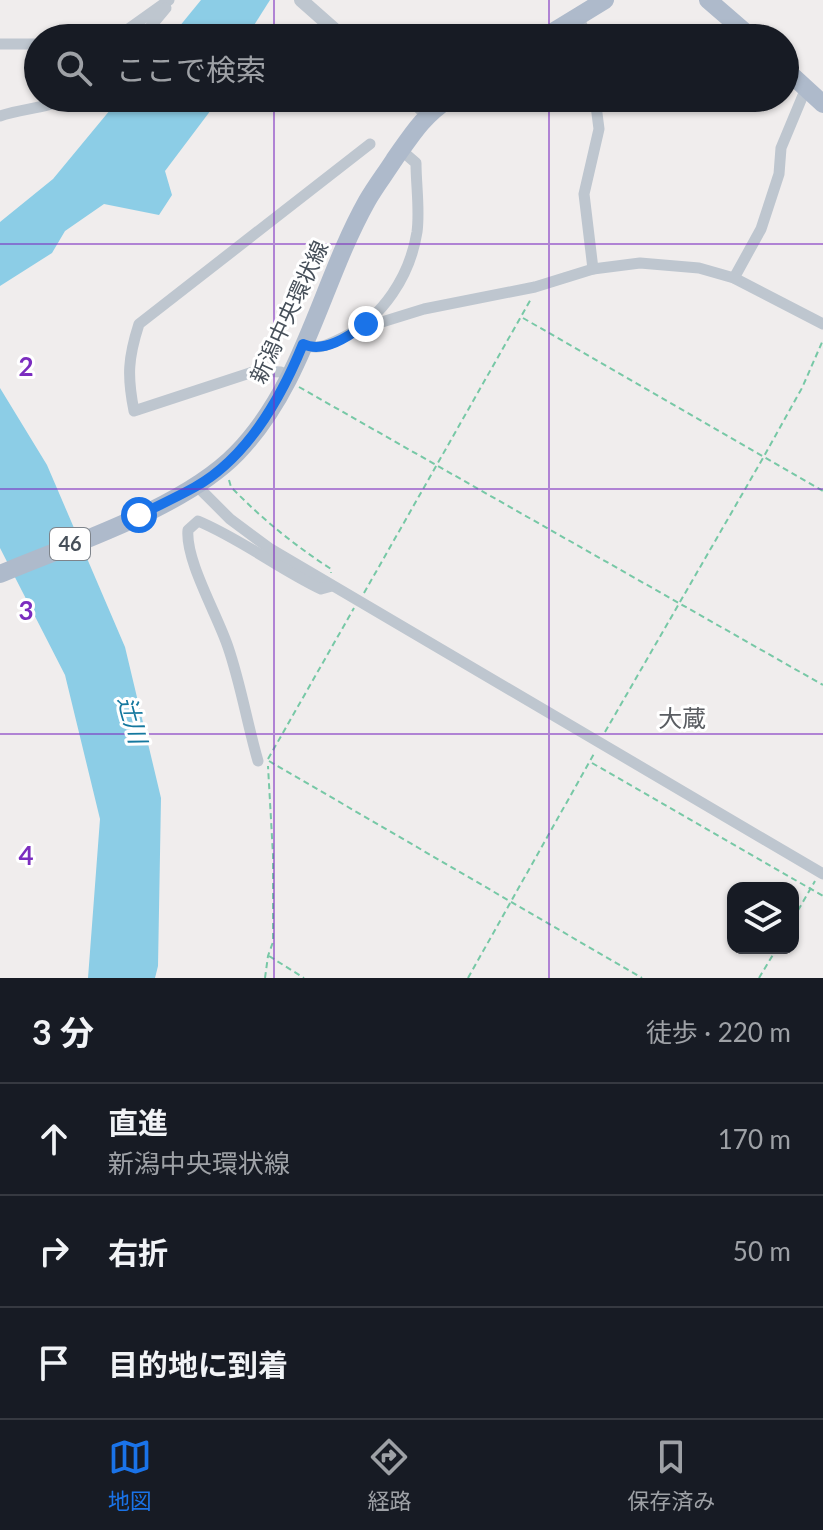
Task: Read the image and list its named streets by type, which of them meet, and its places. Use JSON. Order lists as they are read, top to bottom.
{
  "streets": {
    "main road": ["新潟中央環状線", "46"]
  },
  "districts": ["大蔵"],
  "water": ["辻川"],
  "page": {
    "search": "ここで検索",
    "heading": ["3 分", "徒歩 · 220 m"],
    "list": [
      ["直進", "新潟中央環状線", "170 m"],
      ["右折", "50 m"],
      "目的地に到着"
    ],
    "nav": ["地図", "経路", "保存済み"]
  },
  "grid": {
    "rows": ["2", "3", "4"]
  }
}
